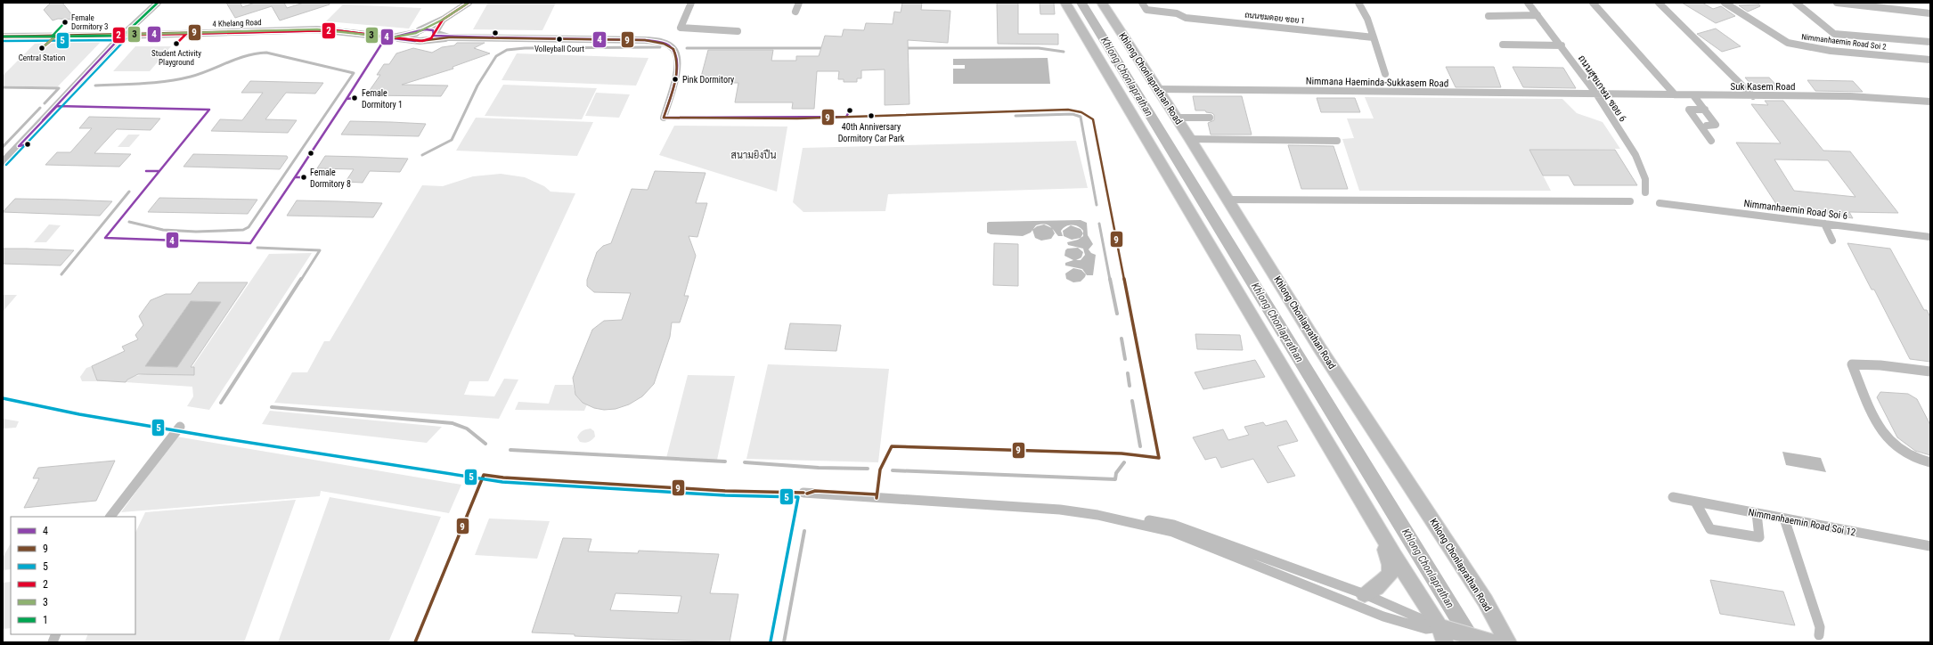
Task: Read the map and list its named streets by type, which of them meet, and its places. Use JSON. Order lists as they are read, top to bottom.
{
  "streets": {
    "main road": ["Khlong Chonlaprathan Road"],
    "street": [
      "ถนนชมดอย ซอย 1",
      "4 Khelang Road",
      "Nimmanhaemin Road Soi 2",
      "Nimmana Haeminda-Sukkasem Road",
      "Suk Kasem Road",
      "ถนนสุขเกษม ซอย 6",
      "Nimmanhaemin Road Soi 6",
      "Nimmanhaemin Road Soi 12"
    ]
  },
  "crossings": [
    ["Khlong Chonlaprathan Road", "Nimmana Haeminda-Sukkasem Road"],
    ["Nimmana Haeminda-Sukkasem Road", "Suk Kasem Road"],
    ["Nimmana Haeminda-Sukkasem Road", "ถนนสุขเกษม ซอย 6"],
    ["Suk Kasem Road", "ถนนสุขเกษม ซอย 6"]
  ],
  "water": ["Khlong Chonlaprathan"],
  "parks": ["สนามยิงปืน"],
  "places": [
    "Female Dormitory 3",
    "Volleyball Court",
    "Student Activity Playground",
    "Central Station",
    "Pink Dormitory",
    "Female Dormitory 1",
    "40th Anniversary Dormitory Car Park",
    "Female Dormitory 8"
  ],
  "lines": [
    "transit line 2",
    "transit line 3",
    "transit line 1",
    "transit line 4",
    "transit line 9",
    "transit line 5"
  ],
  "legend": [
    "4",
    "9",
    "5",
    "2",
    "3",
    "1"
  ]
}
